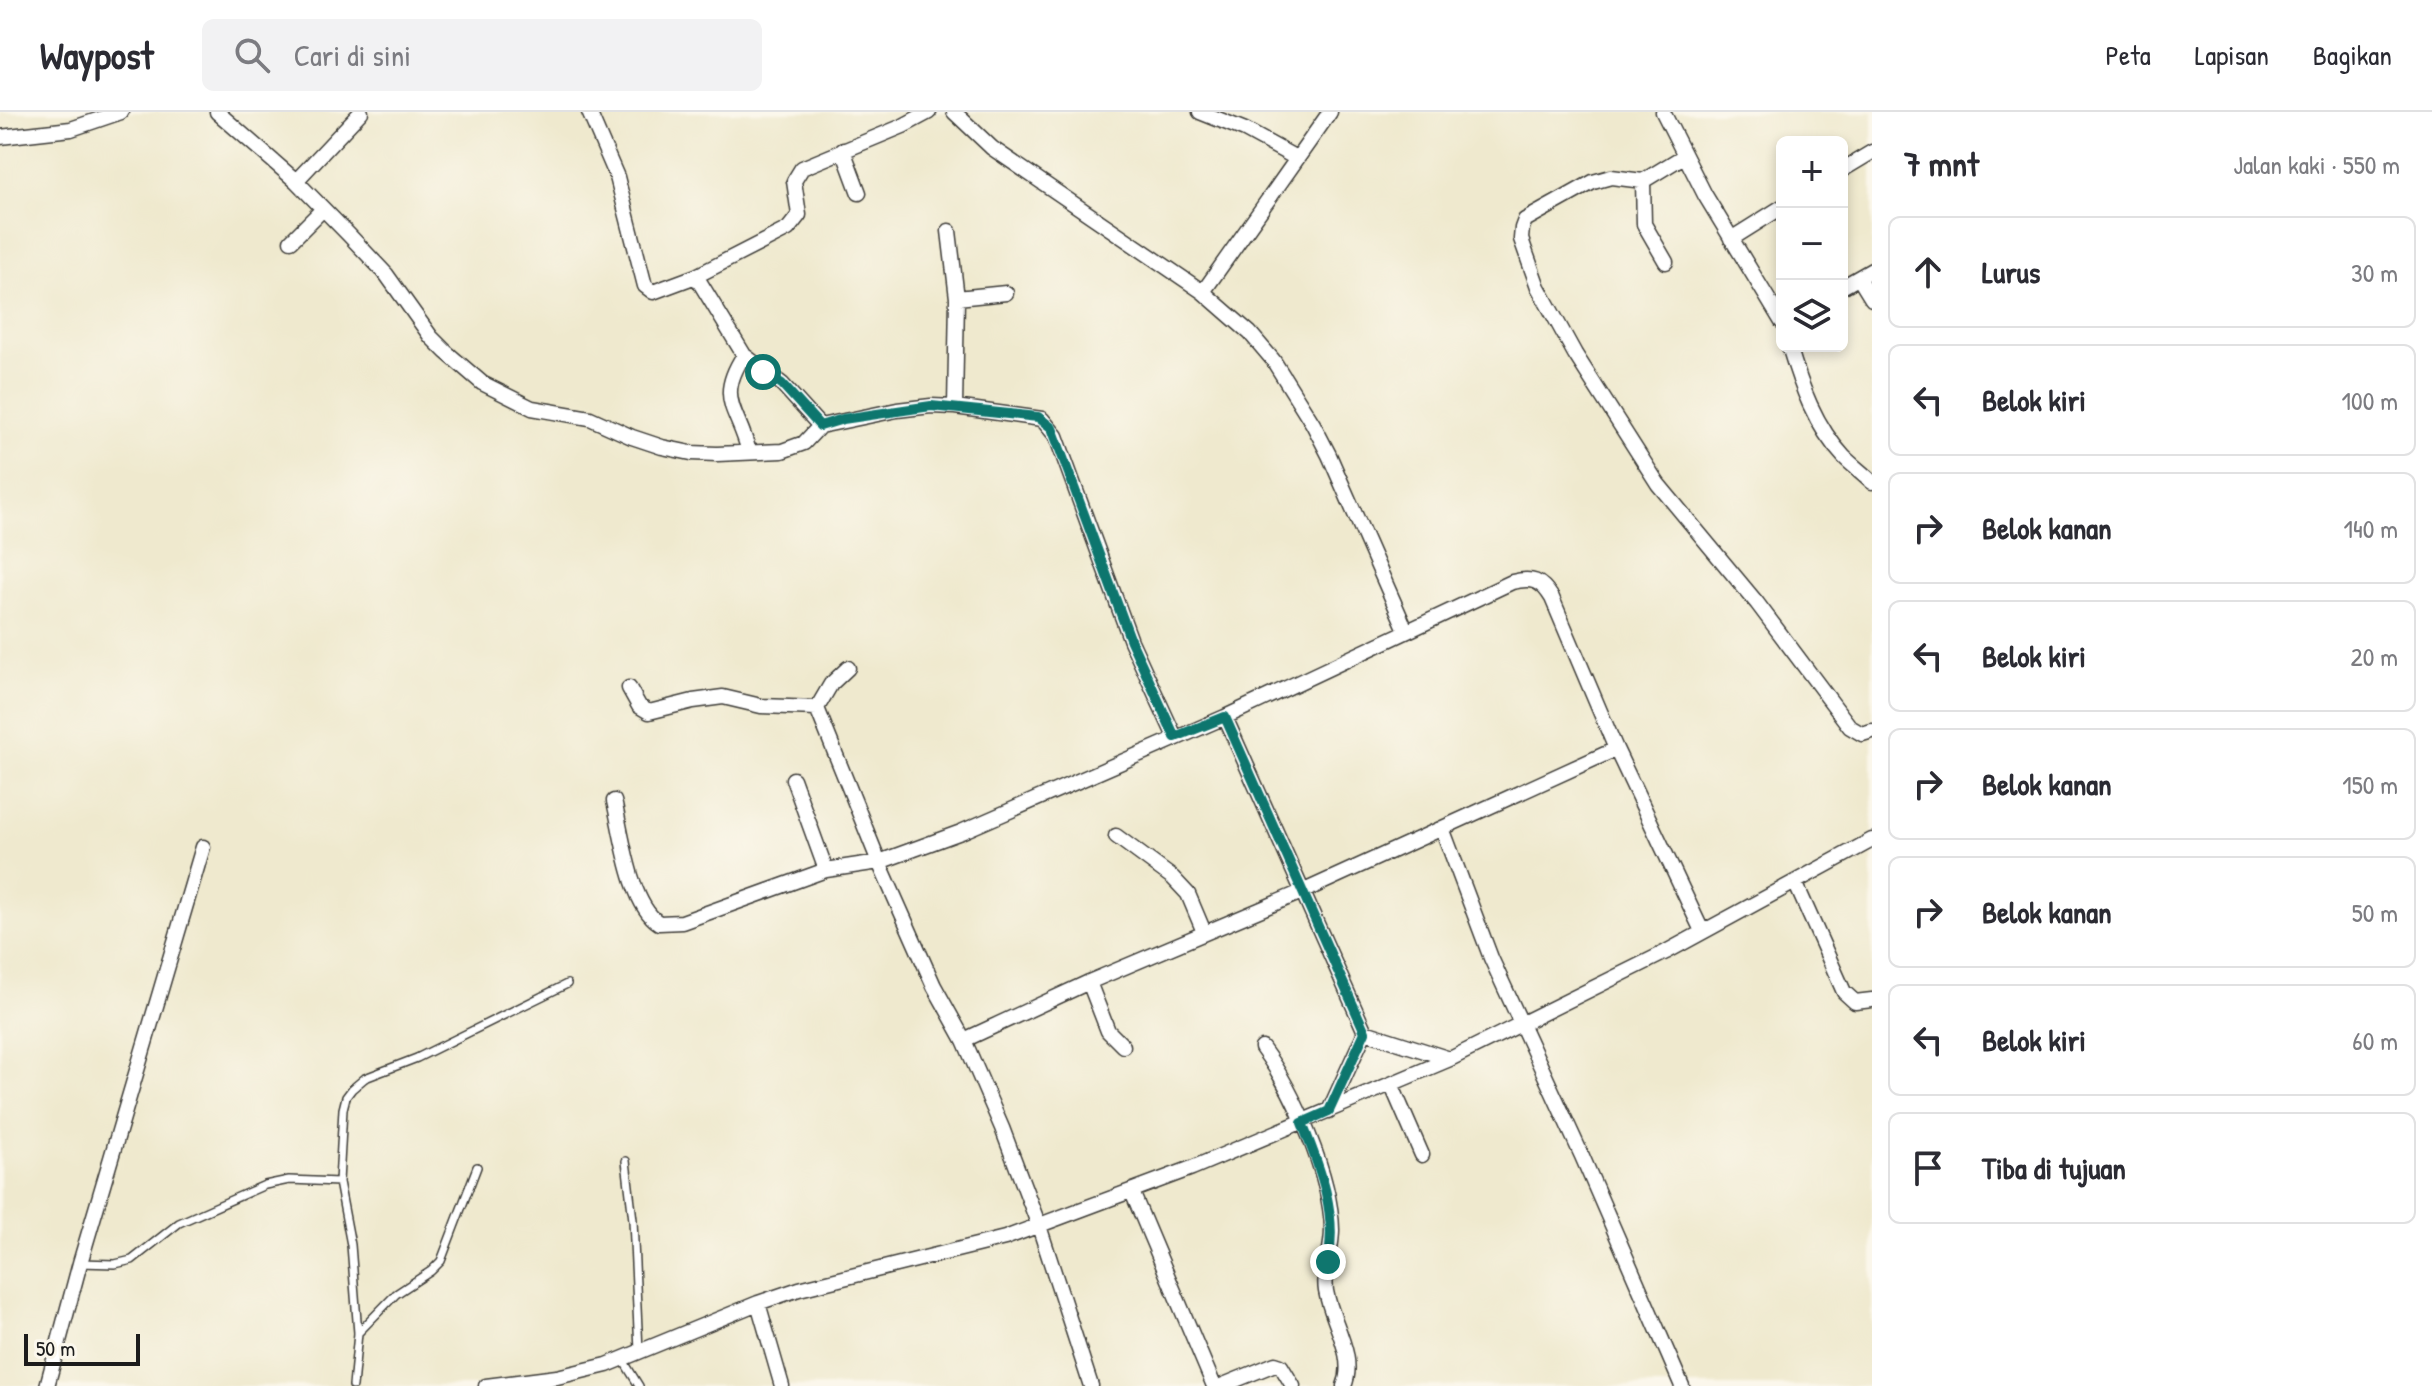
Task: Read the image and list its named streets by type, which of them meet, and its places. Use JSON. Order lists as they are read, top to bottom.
{
  "scale_bar": "50 m",
  "page": {
    "header": "Waypost",
    "search": "Cari di sini",
    "nav": ["Peta", "Lapisan", "Bagikan"],
    "heading": ["7 mnt", "Jalan kaki · 550 m"],
    "map_buttons": ["+", "−"],
    "list": [
      ["Lurus", "30 m"],
      ["Belok kiri", "100 m"],
      ["Belok kanan", "140 m"],
      ["Belok kiri", "20 m"],
      ["Belok kanan", "150 m"],
      ["Belok kanan", "50 m"],
      ["Belok kiri", "60 m"],
      "Tiba di tujuan"
    ],
    "scale": "50 m"
  }
}
